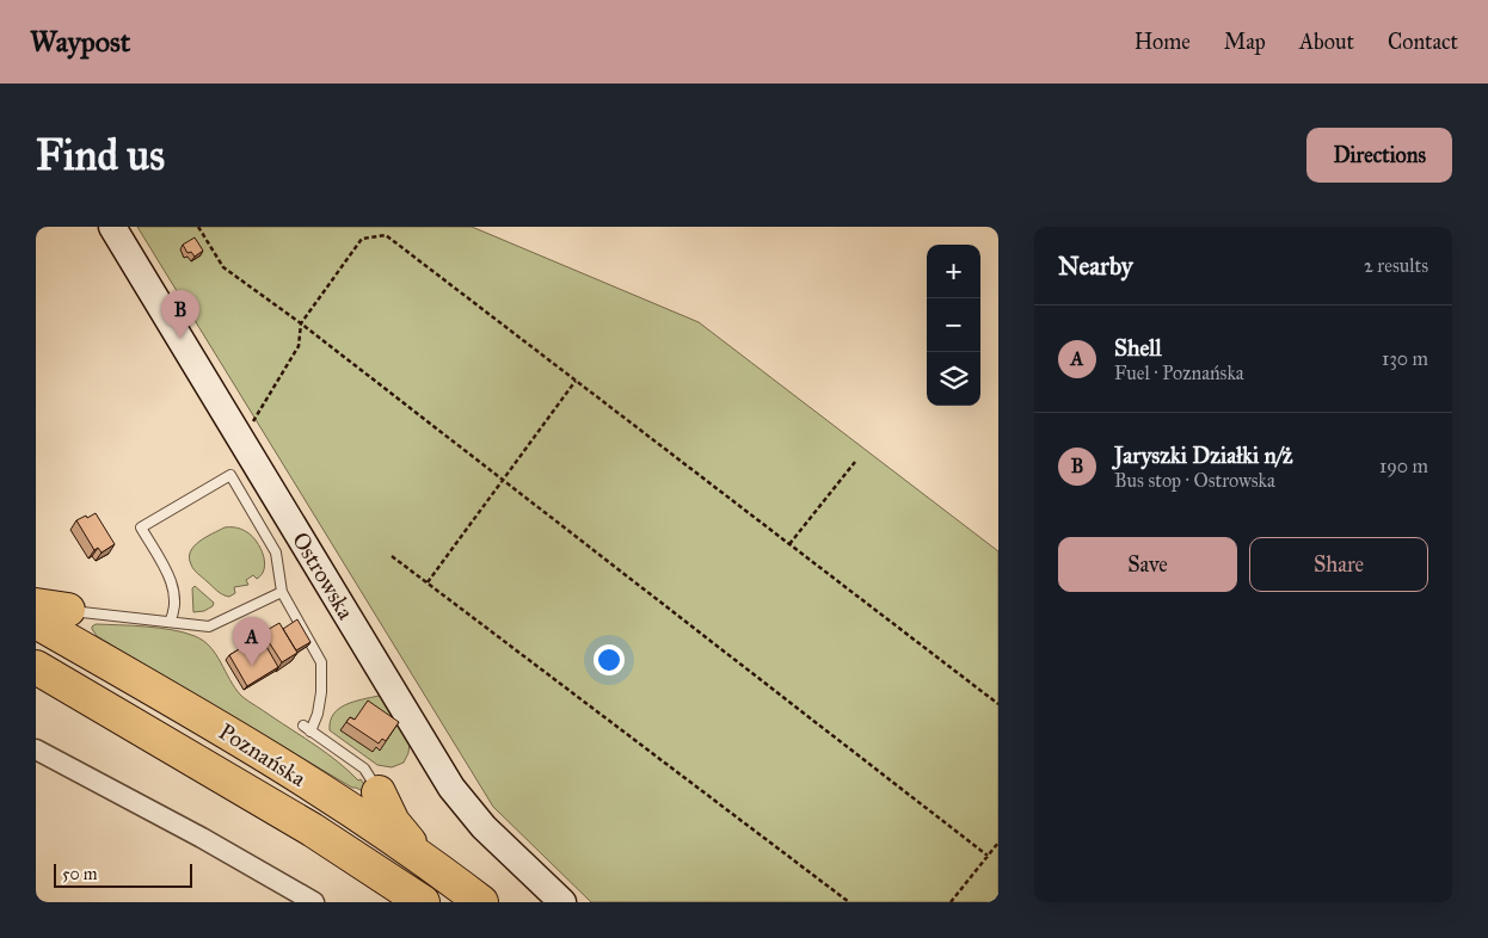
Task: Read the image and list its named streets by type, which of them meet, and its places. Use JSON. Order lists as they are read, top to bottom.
{
  "streets": {
    "highway": ["Poznańska"],
    "street": ["Ostrowska"]
  },
  "scale_bar": "50 m",
  "page": {
    "header": "Waypost",
    "nav": [
      "Home",
      "Map",
      "About",
      "Contact"
    ],
    "buttons": [
      "Directions",
      ["Save", "Share"]
    ],
    "title": "Find us",
    "heading": ["Nearby", "2 results"],
    "map_buttons": ["+", "−"],
    "pins": ["B", "A"],
    "list": [
      {
        "mark": "A",
        "name": "Shell",
        "note": "Fuel · Poznańska",
        "value": "130 m"
      },
      {
        "mark": "B",
        "name": "Jaryszki Działki n/ż",
        "note": "Bus stop · Ostrowska",
        "value": "190 m"
      }
    ],
    "scale": "50 m"
  }
}
